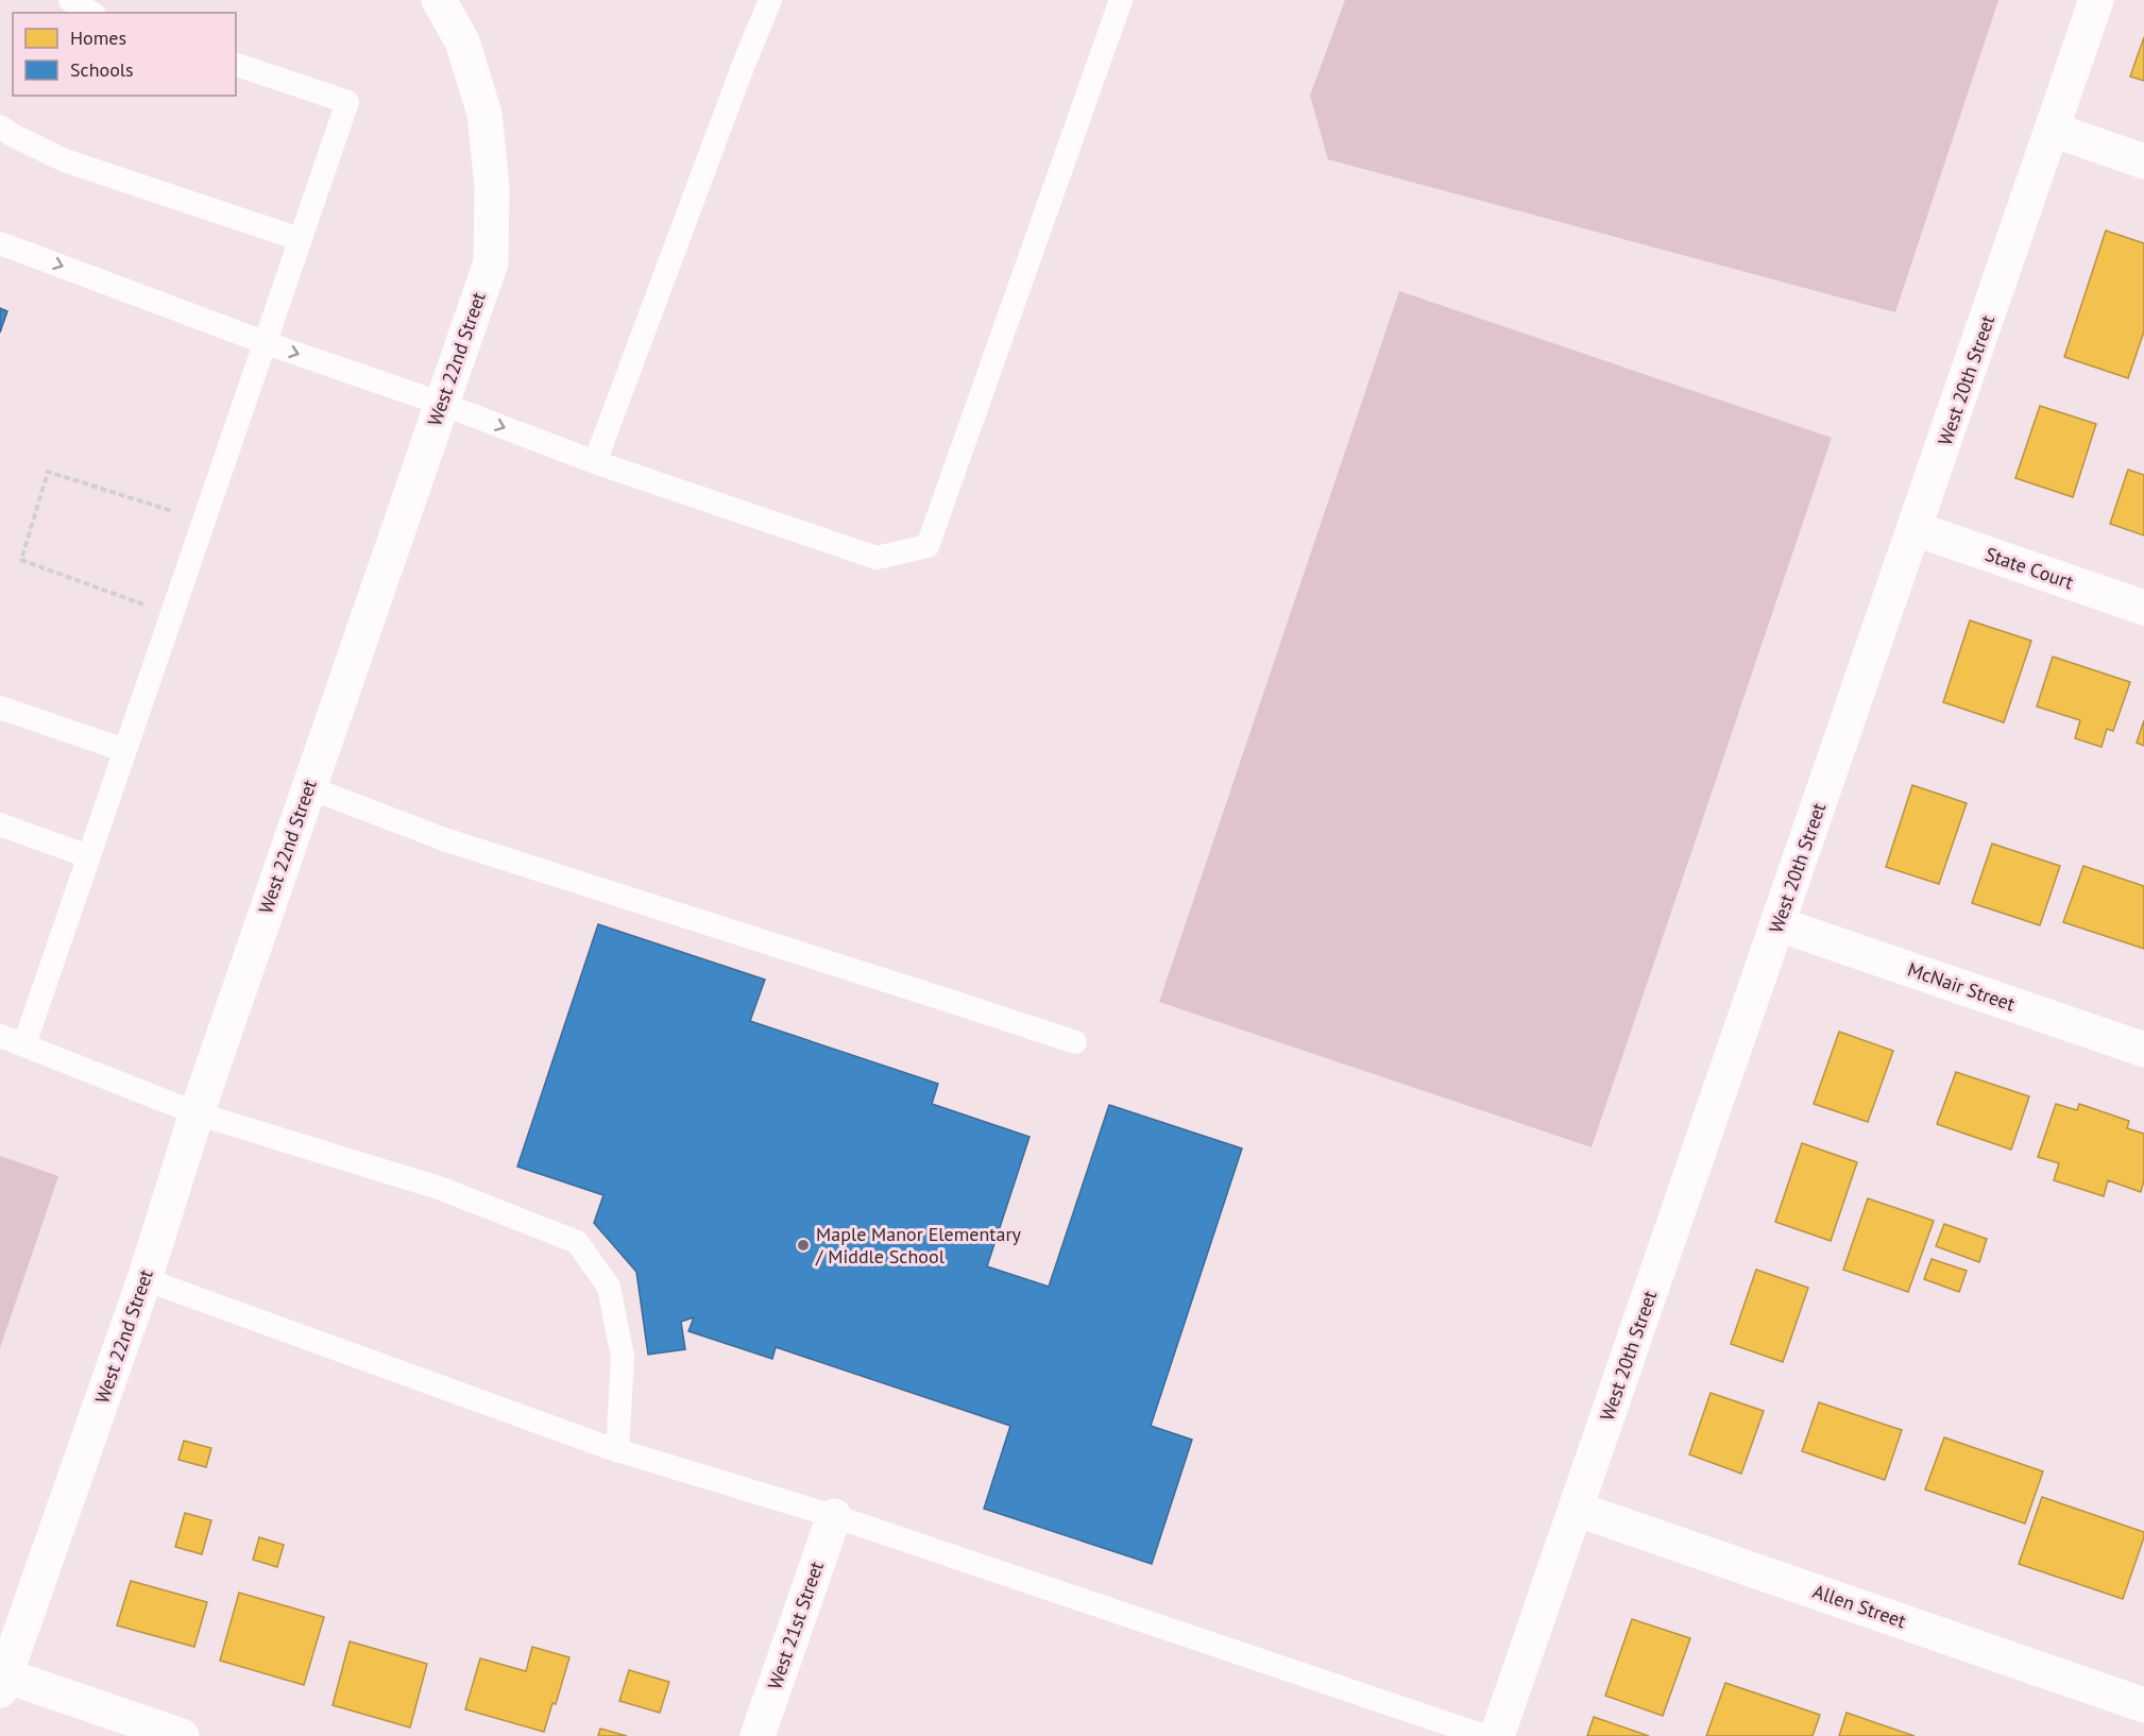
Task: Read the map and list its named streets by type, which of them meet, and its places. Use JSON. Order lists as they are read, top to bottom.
{
  "streets": {
    "street": [
      "West 22nd Street",
      "West 20th Street",
      "State Court",
      "McNair Street",
      "Allen Street",
      "West 21st Street"
    ]
  },
  "crossings": [
    ["West 20th Street", "State Court"],
    ["West 20th Street", "McNair Street"],
    ["West 20th Street", "Allen Street"]
  ],
  "places": ["Maple Manor Elementary / Middle School"],
  "legend": ["Homes", "Schools"]
}
